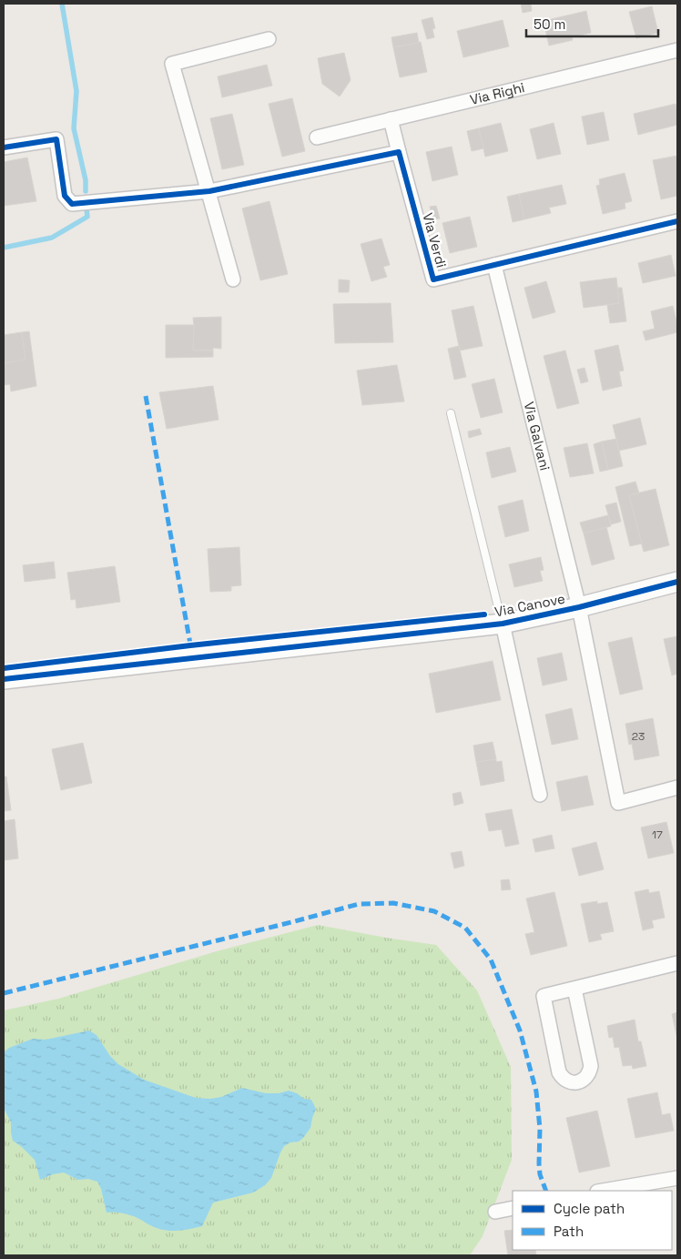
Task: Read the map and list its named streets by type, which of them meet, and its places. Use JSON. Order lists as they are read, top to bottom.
{
  "streets": {
    "street": [
      "Via Righi",
      "Via Verdi",
      "Via Galvani",
      "Via Canove"
    ]
  },
  "crossings": [
    ["Via Righi", "Via Verdi"],
    ["Via Verdi", "Via Galvani"],
    ["Via Galvani", "Via Canove"]
  ],
  "house_numbers": ["23", "17"],
  "legend": ["Cycle path", "Path"],
  "scale_bar": "50 m"
}
